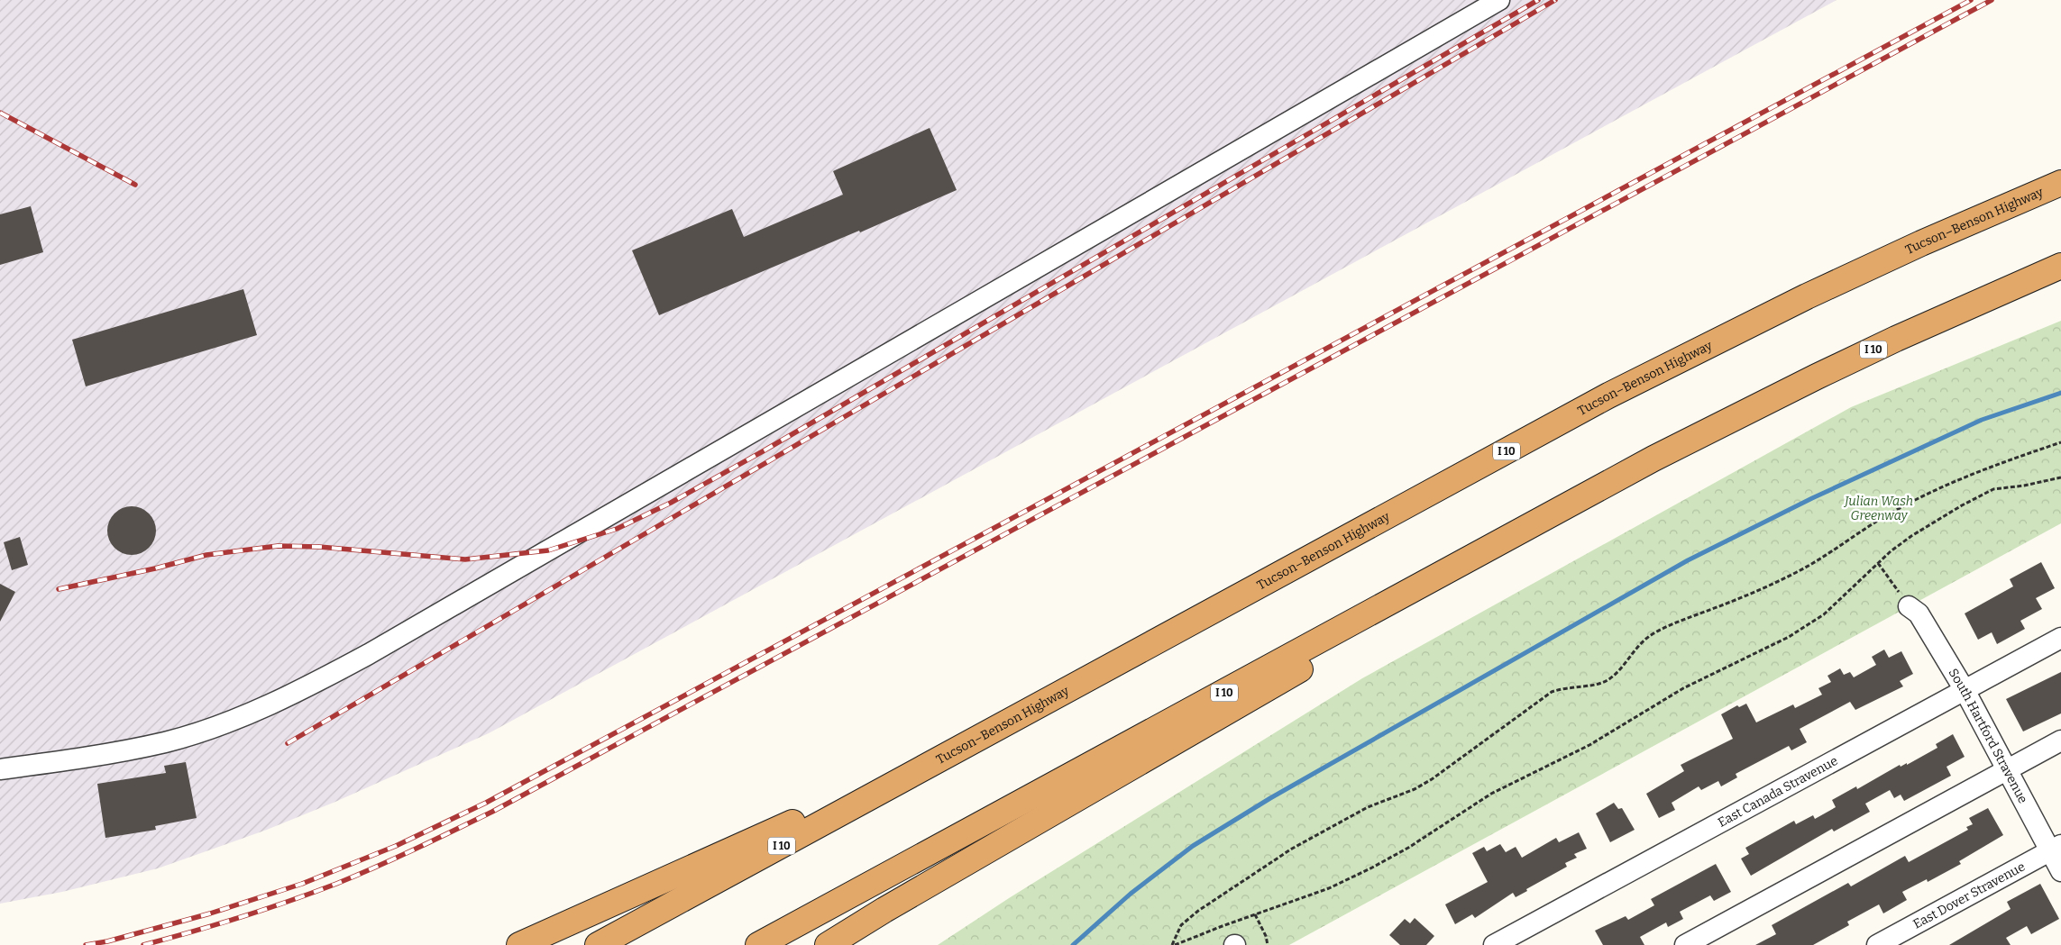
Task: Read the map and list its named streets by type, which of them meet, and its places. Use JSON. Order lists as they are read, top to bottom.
{
  "streets": {
    "highway": ["Tucson–Benson Highway", "I 10"],
    "street": ["South Hartford Stravenue", "East Canada Stravenue", "East Dover Stravenue"]
  },
  "crossings": [
    ["South Hartford Stravenue", "East Canada Stravenue"],
    ["South Hartford Stravenue", "East Dover Stravenue"]
  ],
  "parks": ["Julian Wash Greenway"]
}
